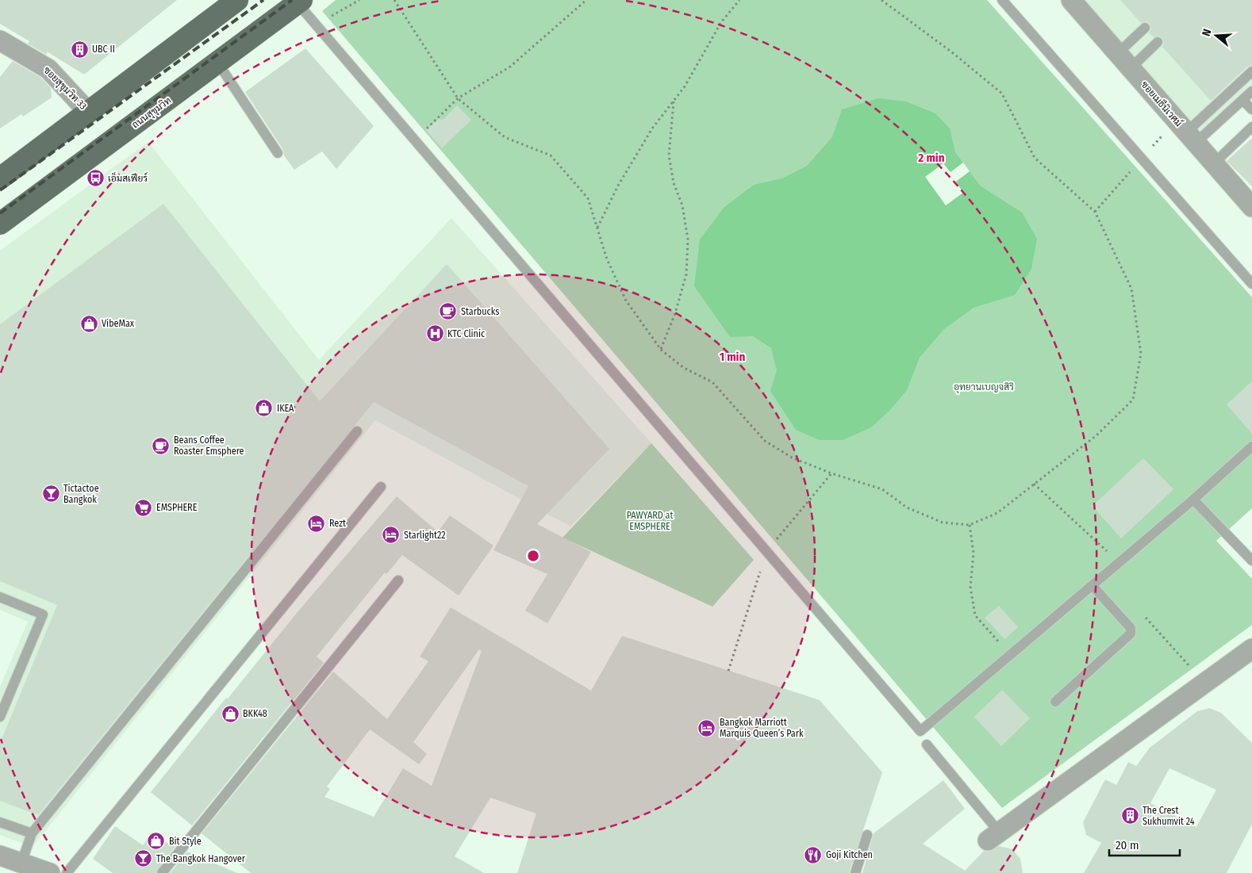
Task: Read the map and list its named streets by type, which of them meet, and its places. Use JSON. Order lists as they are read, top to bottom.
{
  "streets": {
    "main road": ["ถนนสุขุมวิท"],
    "street": ["ซอยสุขุมวิท 33", "ซอยเมธีนิเวศม์"]
  },
  "parks": ["อุทยานเบญจสิริ", "PAWYARD at EMSPHERE"],
  "places": {
    "building": ["UBC II", "The Crest Sukhumvit 24"],
    "bus stop": ["เอ็มสเฟียร์"],
    "cafe": ["Starbucks", "Beans Coffee Roaster Emsphere"],
    "shop": [
      "VibeMax",
      "IKEA",
      "BKK48",
      "Bit Style"
    ],
    "hospital": ["KTC Clinic"],
    "bar": ["Tictactoe Bangkok", "The Bangkok Hangover"],
    "supermarket": ["EMSPHERE"],
    "hotel": ["Rezt", "Starlight22", "Bangkok Marriott Marquis Queen’s Park"],
    "restaurant": ["Goji Kitchen"]
  },
  "scale_bar": "20 m",
  "north": "left",
  "rings": ["2 min", "1 min"]
}
